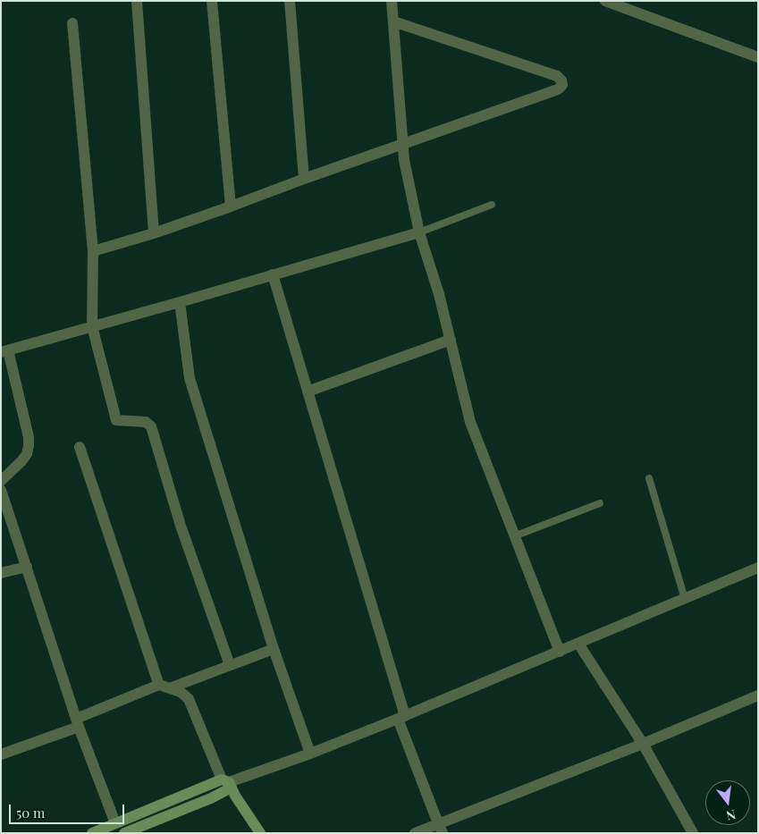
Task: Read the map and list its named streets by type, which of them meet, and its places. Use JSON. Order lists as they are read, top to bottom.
{
  "scale_bar": "50 m",
  "north": "bottom"
}
